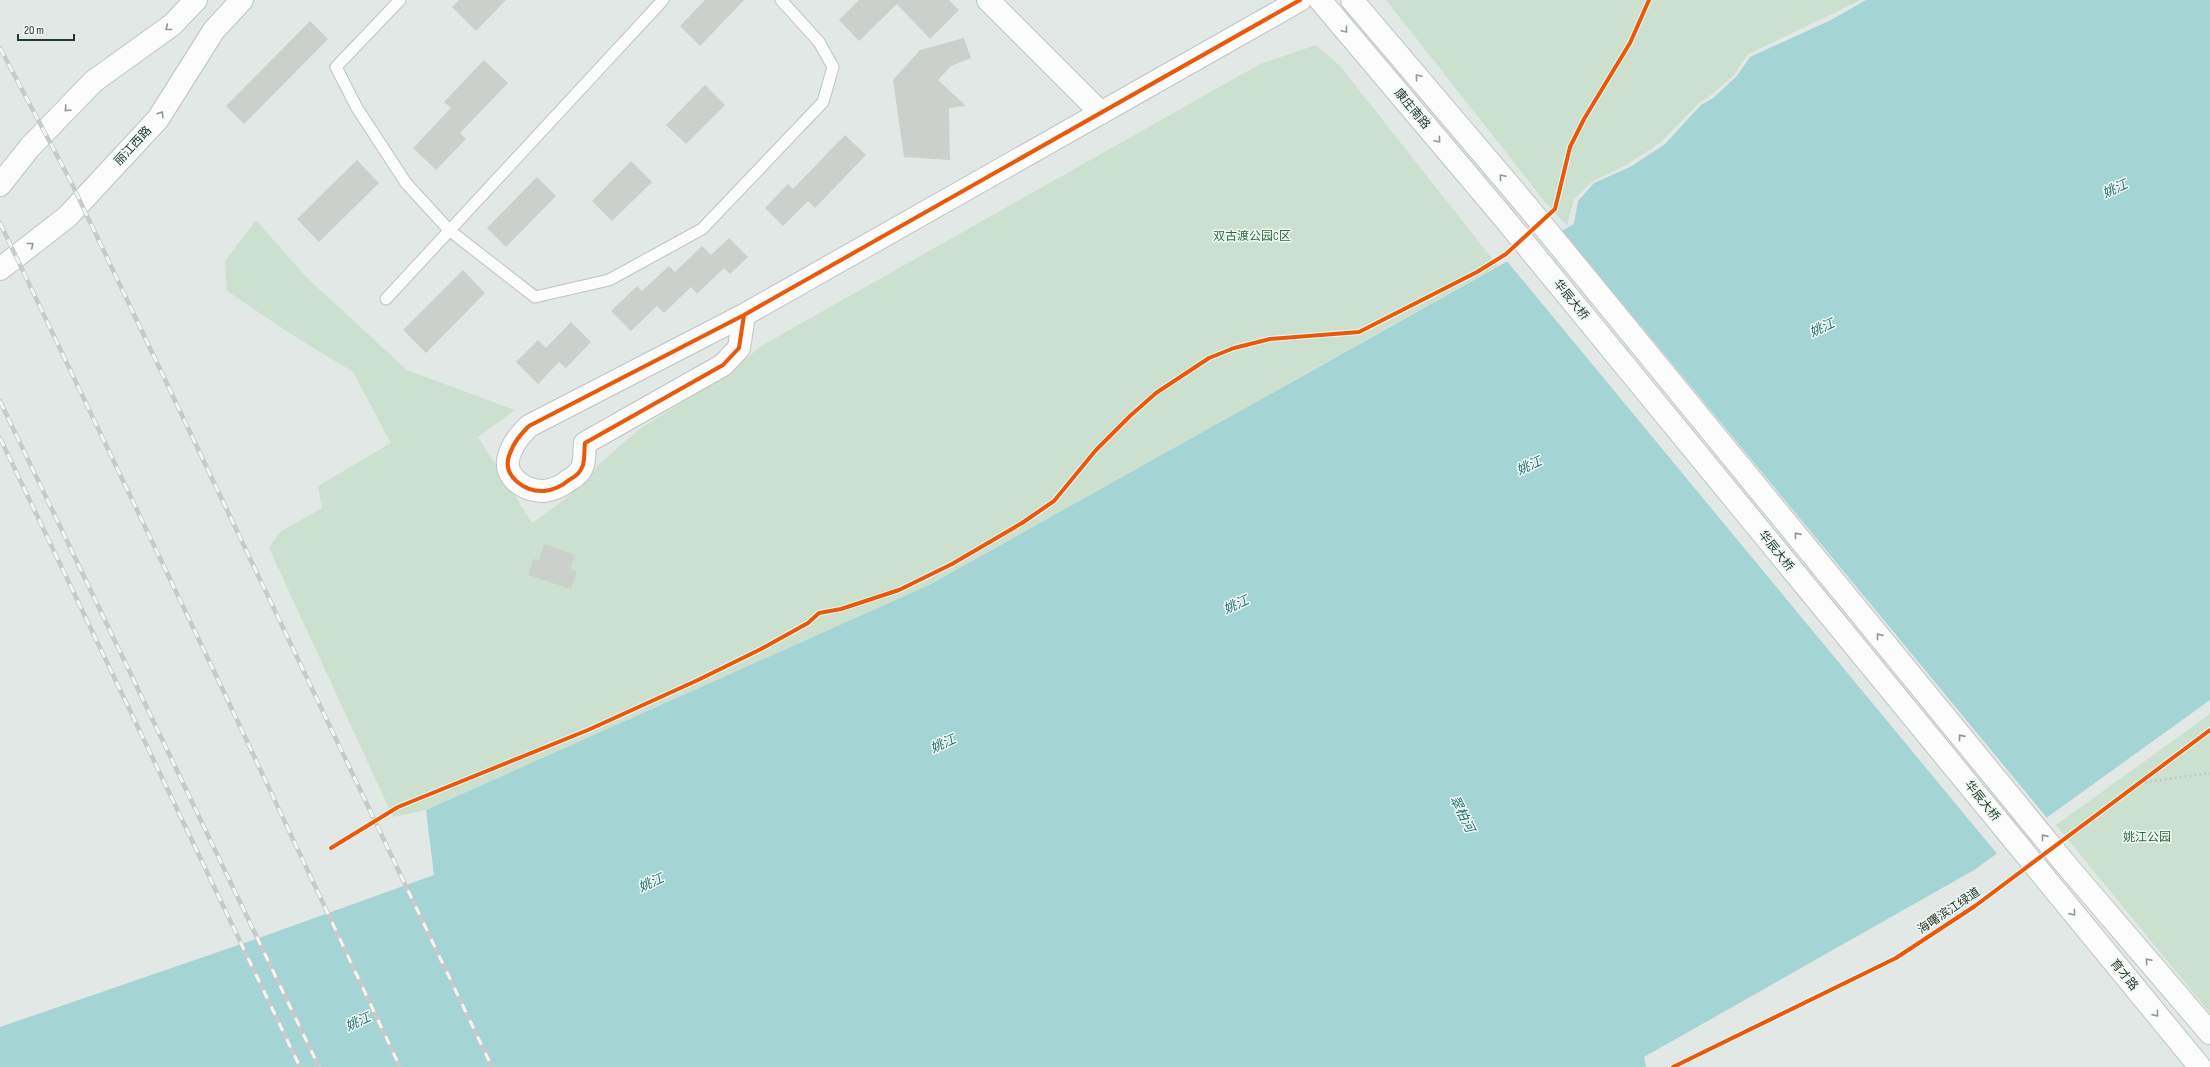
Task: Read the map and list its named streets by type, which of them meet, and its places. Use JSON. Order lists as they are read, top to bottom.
{
  "streets": {
    "main road": [
      "康庄南路",
      "丽江西路",
      "华辰大桥",
      "育才路"
    ],
    "cycle path": ["海曙滨江绿道"]
  },
  "crossings": [
    ["康庄南路", "华辰大桥"],
    ["华辰大桥", "育才路"]
  ],
  "one_way": ["育才路"],
  "water": ["姚江", "翠柏河"],
  "parks": ["双古渡公园C区", "姚江公园"],
  "scale_bar": "20 m"
}
